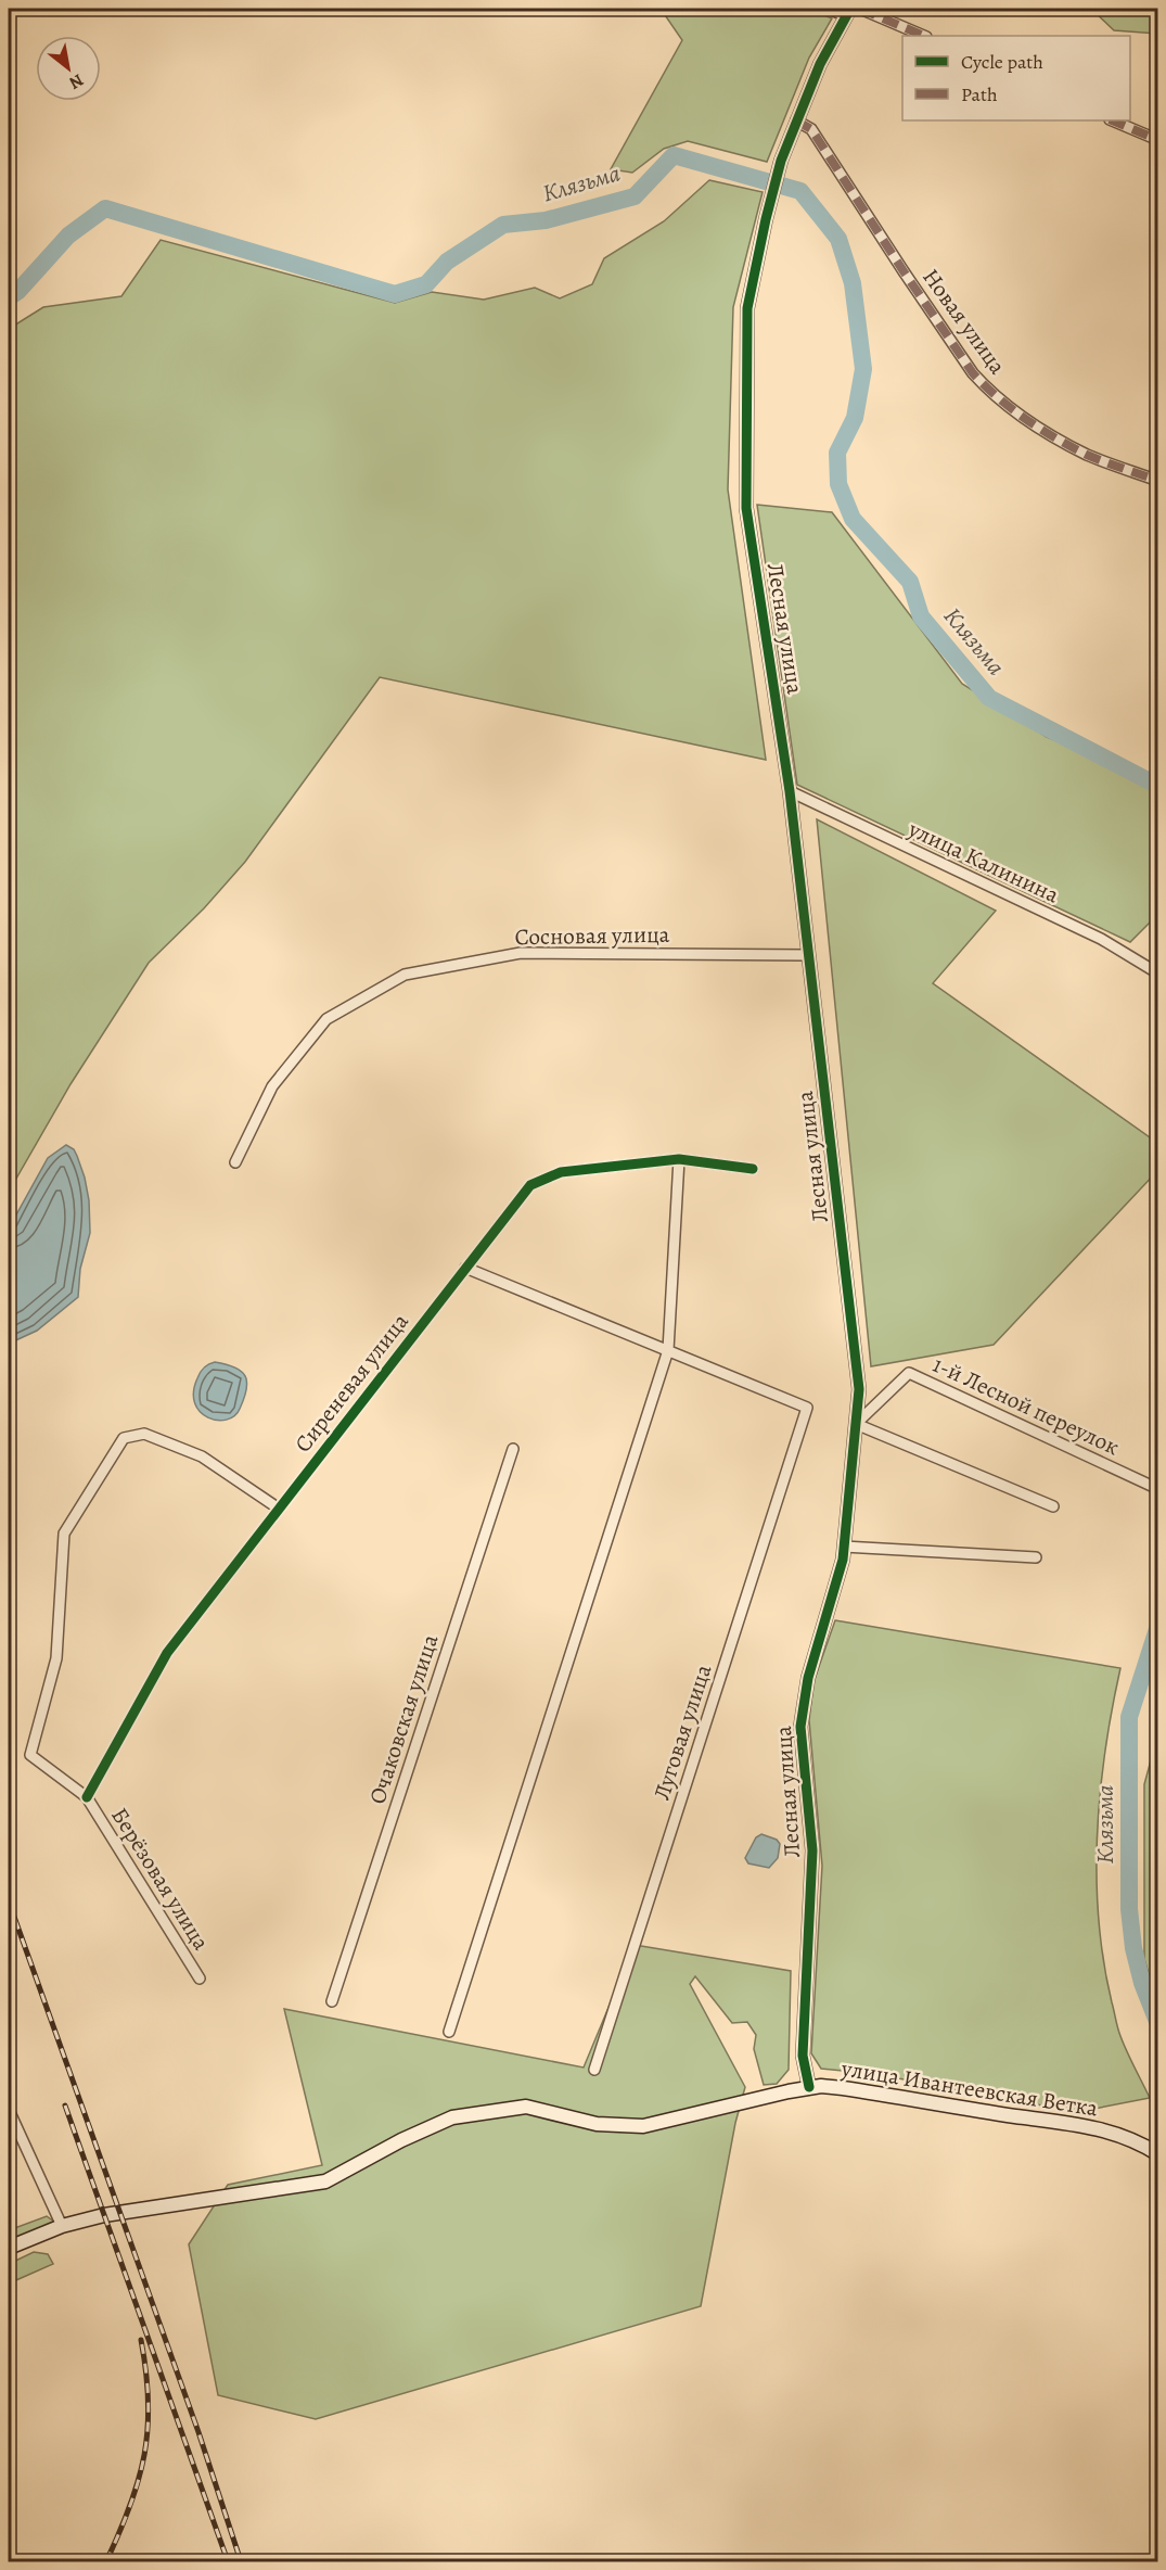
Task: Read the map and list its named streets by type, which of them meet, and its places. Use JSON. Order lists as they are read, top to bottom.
{
  "streets": {
    "main road": ["улица Ивантеевская Ветка"],
    "street": [
      "Новая улица",
      "Лесная улица",
      "улица Калинина",
      "Сосновая улица",
      "Сиреневая улица",
      "1-й Лесной переулок",
      "Очаковская улица",
      "Луговая улица",
      "Берёзовая улица"
    ]
  },
  "crossings": [
    ["Новая улица", "Лесная улица"],
    ["Лесная улица", "улица Калинина"],
    ["Лесная улица", "Сосновая улица"],
    ["Лесная улица", "1-й Лесной переулок"],
    ["Лесная улица", "улица Ивантеевская Ветка"],
    ["Сиреневая улица", "Берёзовая улица"]
  ],
  "water": ["Клязьма"],
  "legend": ["Cycle path", "Path"],
  "north": "bottom right"
}
